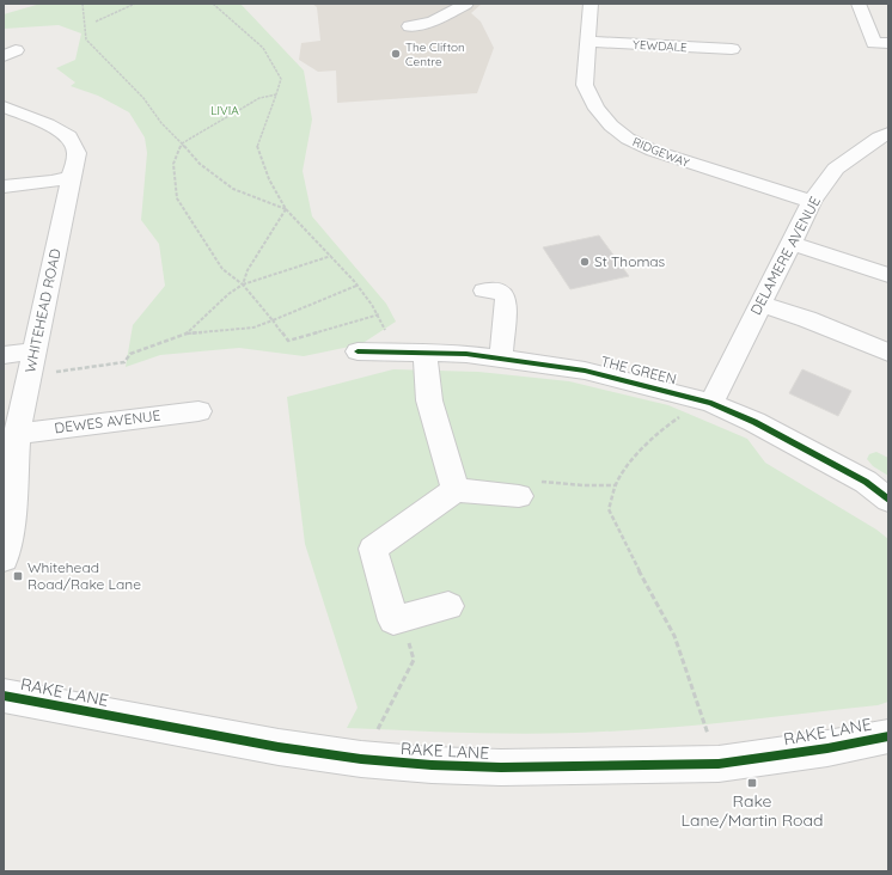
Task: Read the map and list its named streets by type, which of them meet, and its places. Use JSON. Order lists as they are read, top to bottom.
{
  "streets": {
    "street": [
      "YEWDALE",
      "RIDGEWAY",
      "DELAMERE AVENUE",
      "WHITEHEAD ROAD",
      "THE GREEN",
      "DEWES AVENUE",
      "RAKE LANE"
    ]
  },
  "crossings": [
    ["YEWDALE", "RIDGEWAY"],
    ["RIDGEWAY", "DELAMERE AVENUE"],
    ["DELAMERE AVENUE", "THE GREEN"],
    ["WHITEHEAD ROAD", "DEWES AVENUE"]
  ],
  "parks": ["LIVIA"],
  "places": {
    "other": ["The Clifton Centre", "St Thomas"],
    "transit": ["Whitehead Road/Rake Lane", "Rake Lane/Martin Road"]
  }
}
